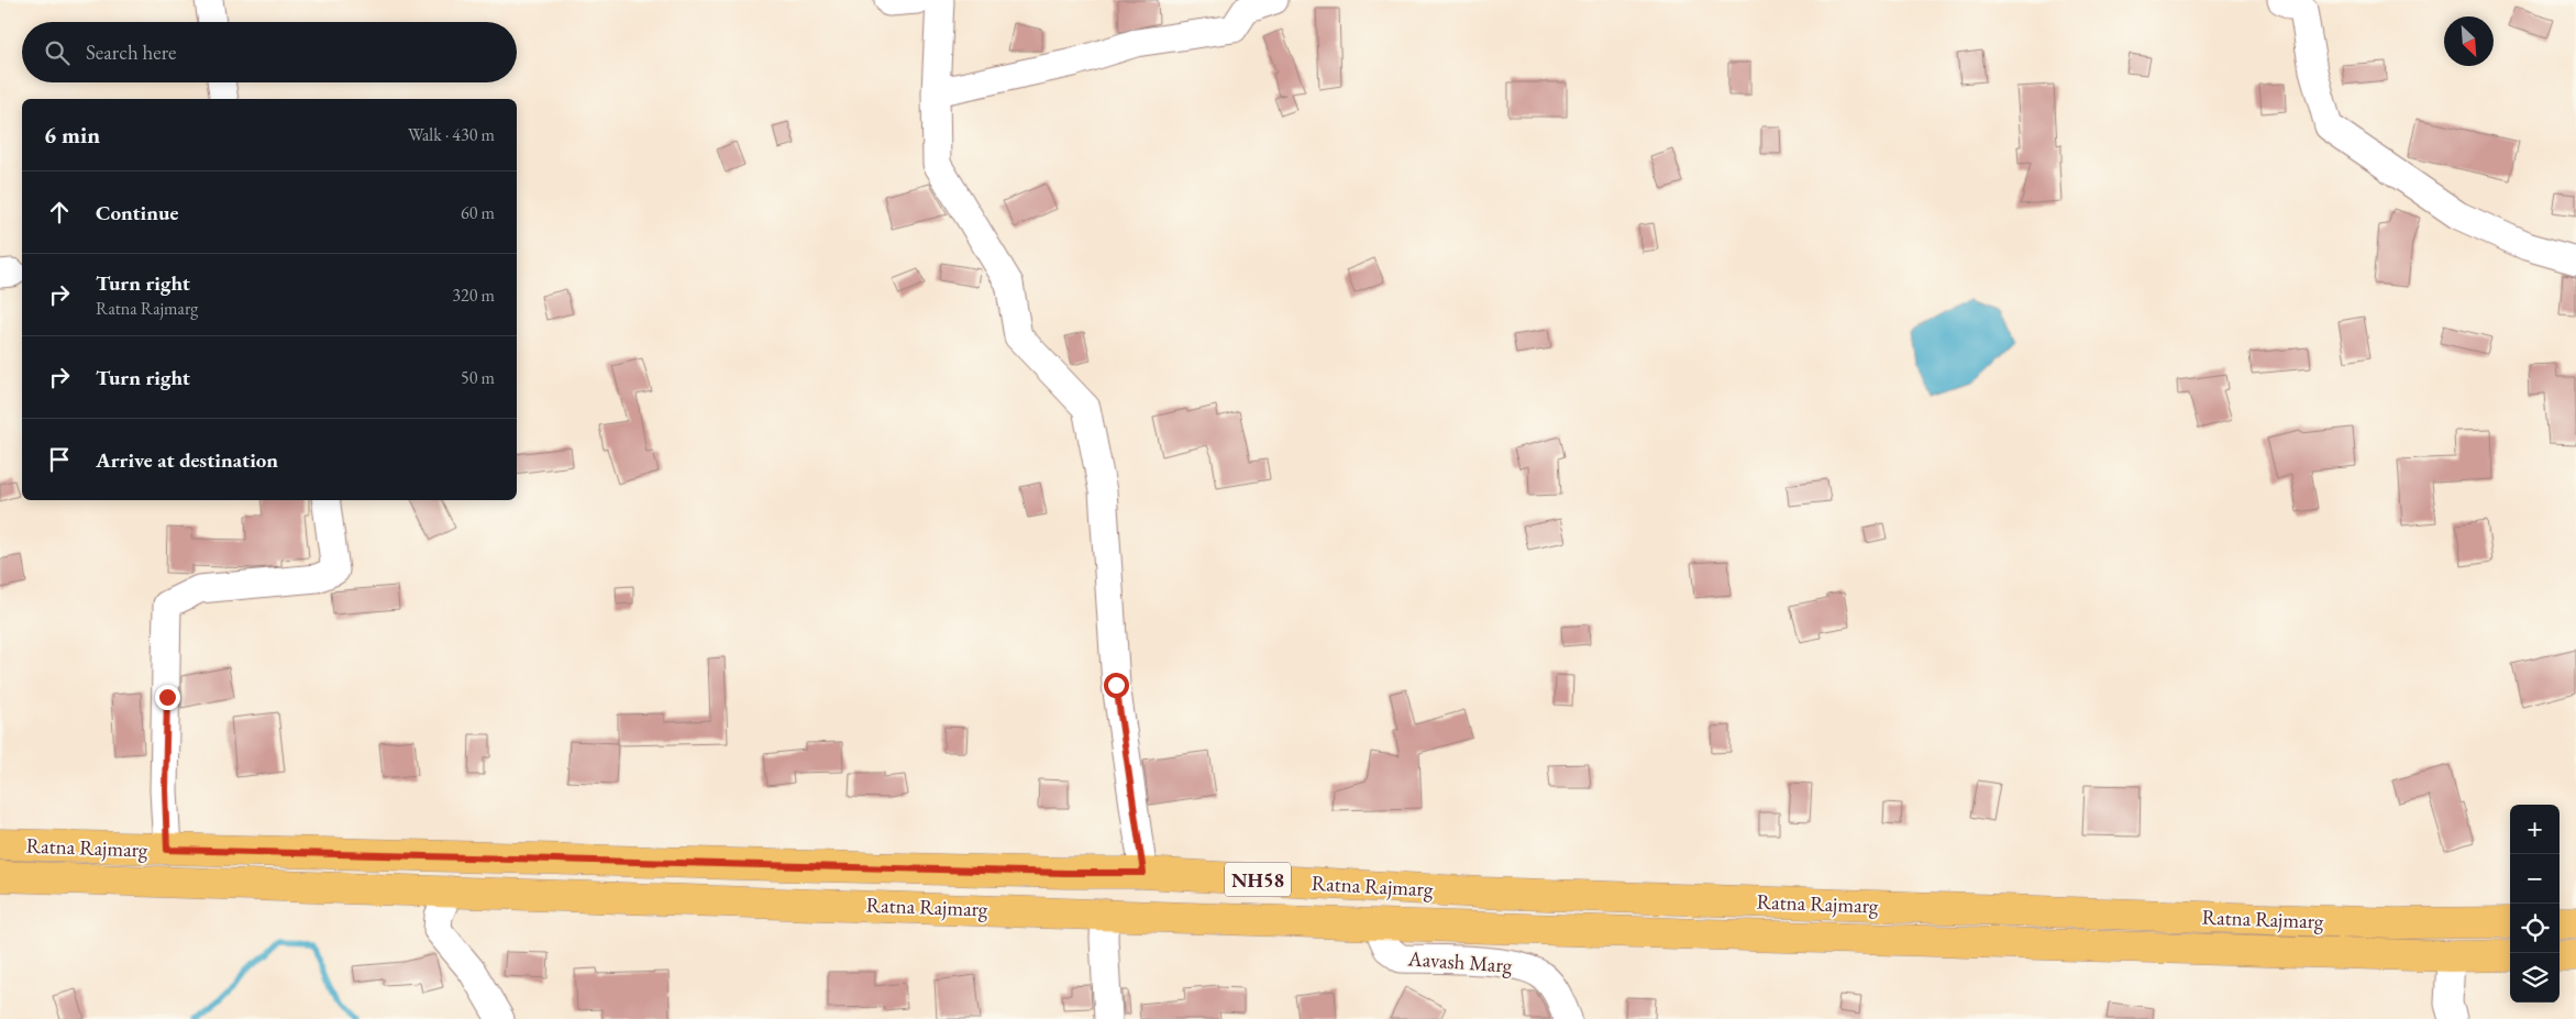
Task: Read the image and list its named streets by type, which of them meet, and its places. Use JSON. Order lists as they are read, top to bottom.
{
  "streets": {
    "main road": ["Ratna Rajmarg", "NH58"],
    "street": ["Aavash Marg"]
  },
  "crossings": [
    ["Ratna Rajmarg", "Aavash Marg"]
  ],
  "north": "bottom right",
  "page": {
    "search": "Search here",
    "heading": ["6 min", "Walk · 430 m"],
    "list": [
      ["Continue", "60 m"],
      ["Turn right", "Ratna Rajmarg", "320 m"],
      ["Turn right", "50 m"],
      "Arrive at destination"
    ],
    "map_buttons": ["+", "−"]
  }
}
